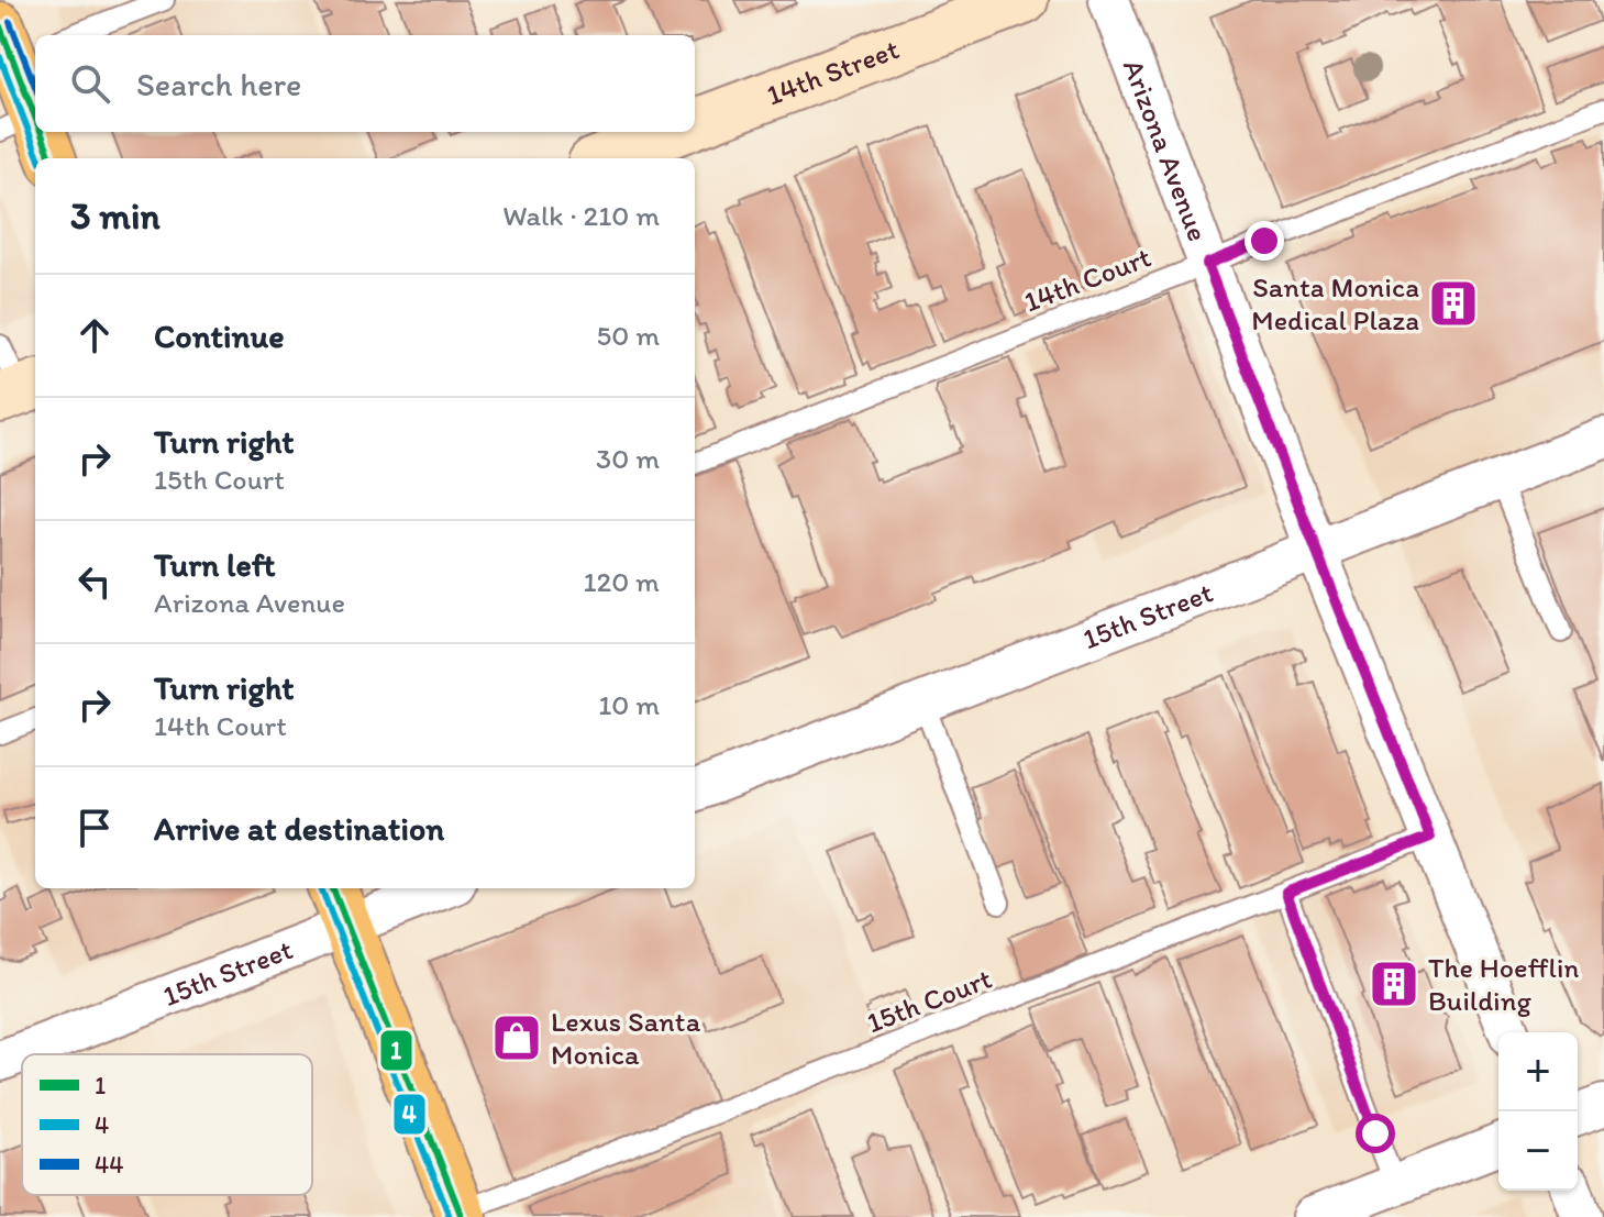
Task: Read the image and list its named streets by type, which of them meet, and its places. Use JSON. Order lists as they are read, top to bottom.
{
  "streets": {
    "street": ["14th Street", "Arizona Avenue", "15th Street"],
    "lane": ["14th Court", "15th Court"]
  },
  "crossings": [
    ["Arizona Avenue", "14th Court"],
    ["Arizona Avenue", "15th Street"],
    ["Arizona Avenue", "15th Court"]
  ],
  "places": {
    "building": ["Santa Monica Medical Plaza", "The Hoefflin Building"],
    "shop": ["Lexus Santa Monica"]
  },
  "lines": ["transit line 44", "transit line 1", "transit line 4"],
  "legend": ["1", "4", "44"],
  "page": {
    "search": "Search here",
    "heading": ["3 min", "Walk · 210 m"],
    "list": [
      ["Continue", "50 m"],
      ["Turn right", "15th Court", "30 m"],
      ["Turn left", "Arizona Avenue", "120 m"],
      ["Turn right", "14th Court", "10 m"],
      "Arrive at destination"
    ],
    "map_buttons": ["+", "−"]
  }
}
